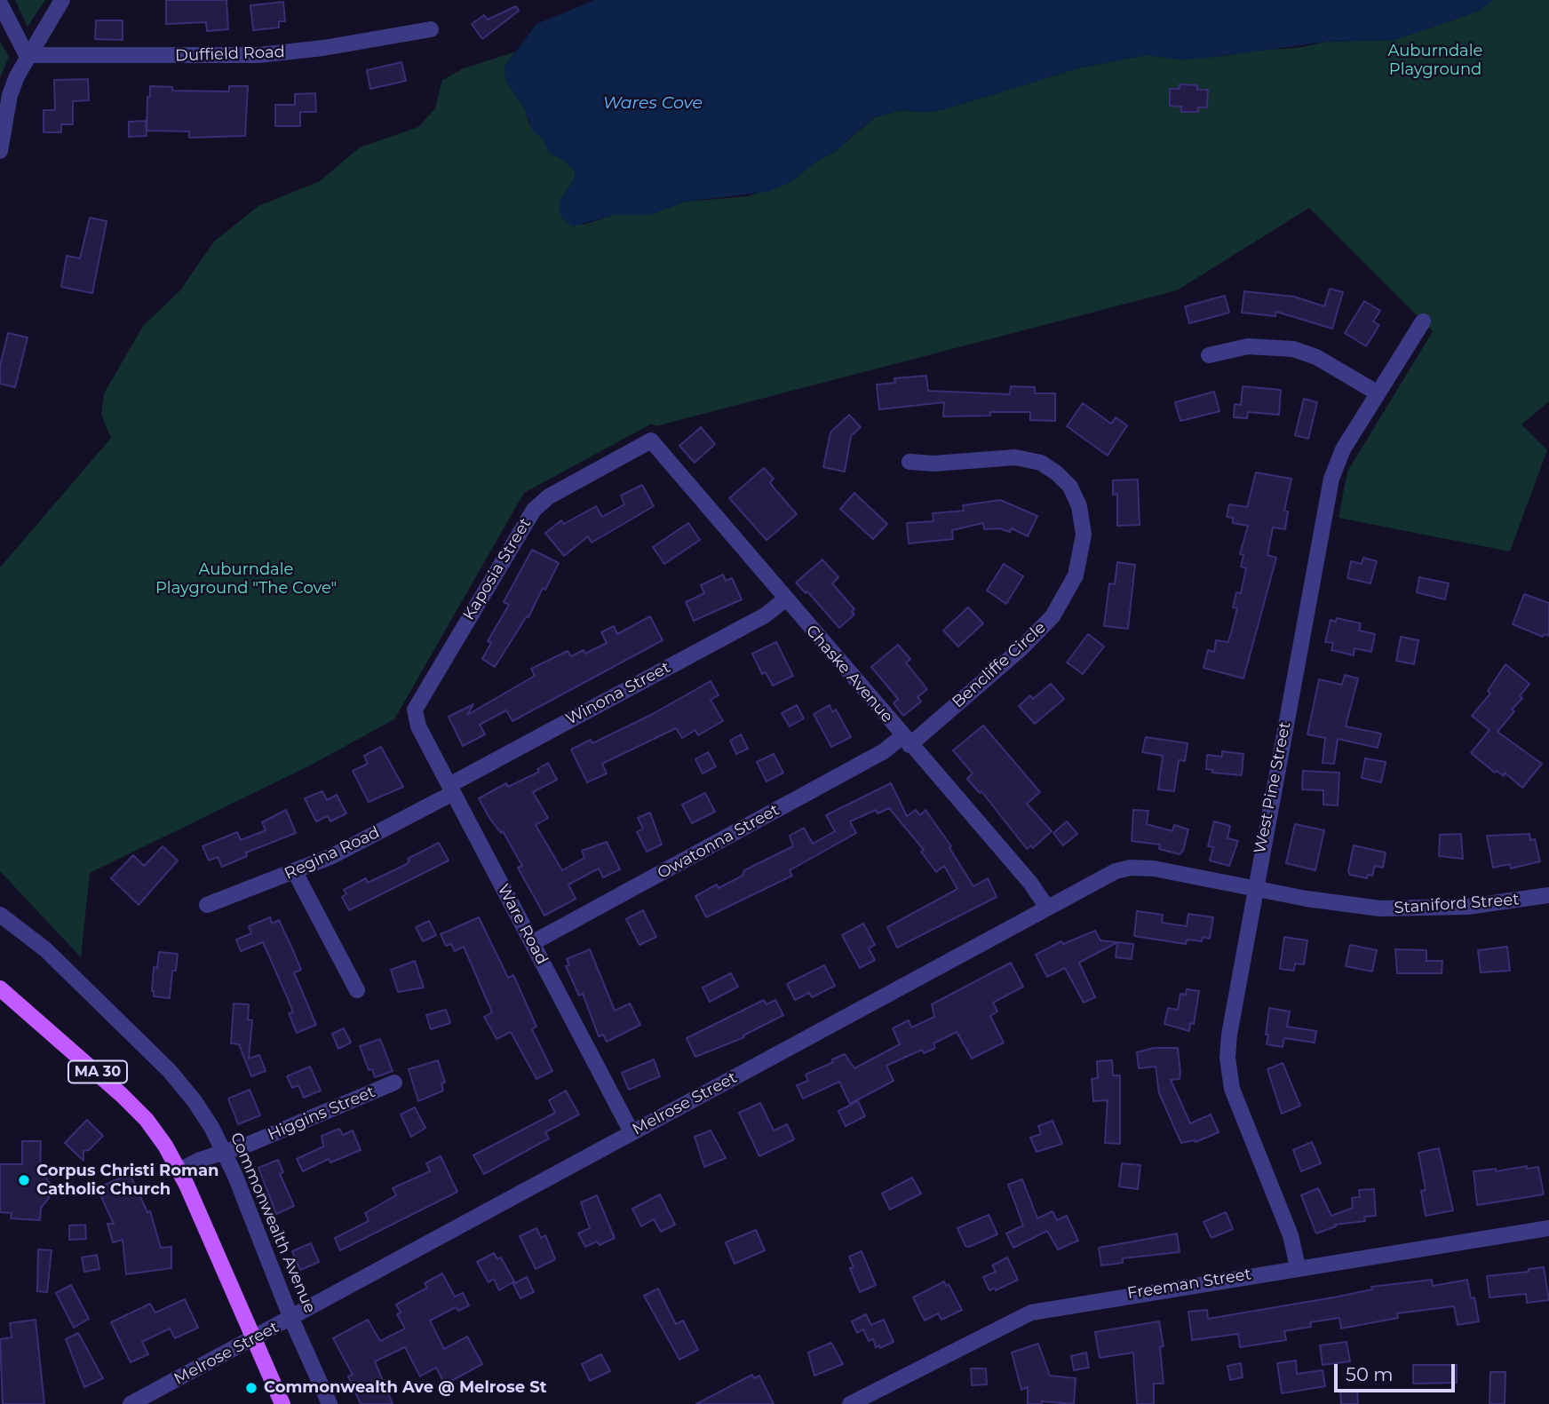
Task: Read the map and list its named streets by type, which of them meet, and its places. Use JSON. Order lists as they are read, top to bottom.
{
  "streets": {
    "main road": ["MA 30"],
    "street": [
      "Duffield Road",
      "Kaposia Street",
      "Bencliffe Circle",
      "Chaske Avenue",
      "Winona Street",
      "West Pine Street",
      "Owatonna Street",
      "Regina Road",
      "Staniford Street",
      "Ware Road",
      "Melrose Street",
      "Higgins Street",
      "Commonwealth Avenue",
      "Freeman Street"
    ]
  },
  "crossings": [
    ["Kaposia Street", "Chaske Avenue"],
    ["Kaposia Street", "Ware Road"],
    ["Bencliffe Circle", "Chaske Avenue"],
    ["Bencliffe Circle", "Owatonna Street"],
    ["Chaske Avenue", "Winona Street"],
    ["Chaske Avenue", "Owatonna Street"],
    ["Chaske Avenue", "Melrose Street"],
    ["Winona Street", "Regina Road"],
    ["Winona Street", "Ware Road"],
    ["West Pine Street", "Staniford Street"],
    ["West Pine Street", "Melrose Street"],
    ["West Pine Street", "Freeman Street"],
    ["Owatonna Street", "Ware Road"],
    ["Regina Road", "Ware Road"],
    ["Staniford Street", "Melrose Street"],
    ["Ware Road", "Melrose Street"],
    ["MA 30", "Melrose Street"],
    ["MA 30", "Higgins Street"],
    ["Melrose Street", "Commonwealth Avenue"],
    ["Higgins Street", "Commonwealth Avenue"]
  ],
  "water": ["Wares Cove"],
  "parks": ["Auburndale Playground", "Auburndale Playground \"The Cove\""],
  "places": ["Corpus Christi Roman Catholic Church", "Commonwealth Ave @ Melrose St"],
  "scale_bar": "50 m"
}
